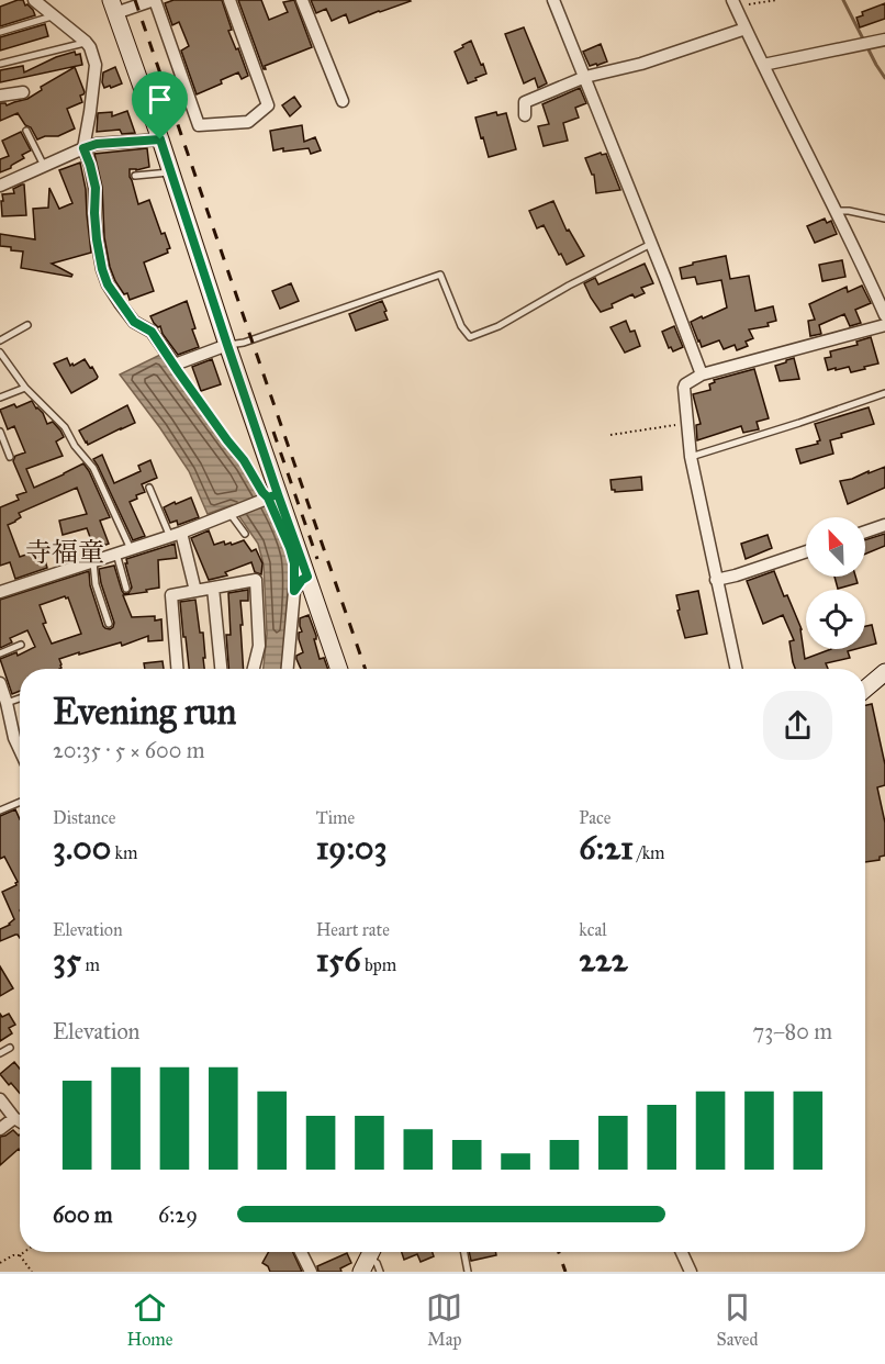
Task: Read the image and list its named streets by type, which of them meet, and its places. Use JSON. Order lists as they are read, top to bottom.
{
  "districts": ["寺福童"],
  "north": "top left",
  "page": {
    "heading": ["Evening run", "20:35 · 5 × 600 m"],
    "stats": [
      ["Distance", "3.00 km"],
      ["Time", "19:03"],
      ["Pace", "6:21 /km"],
      ["Elevation", "35 m"],
      ["Heart rate", "156 bpm"],
      ["kcal", "222"]
    ],
    "chart": ["Elevation", "73–80 m"],
    "list": [
      {
        "name": "600 m",
        "note": "6:29"
      }
    ],
    "tabs": ["Home", "Map", "Saved"]
  }
}
